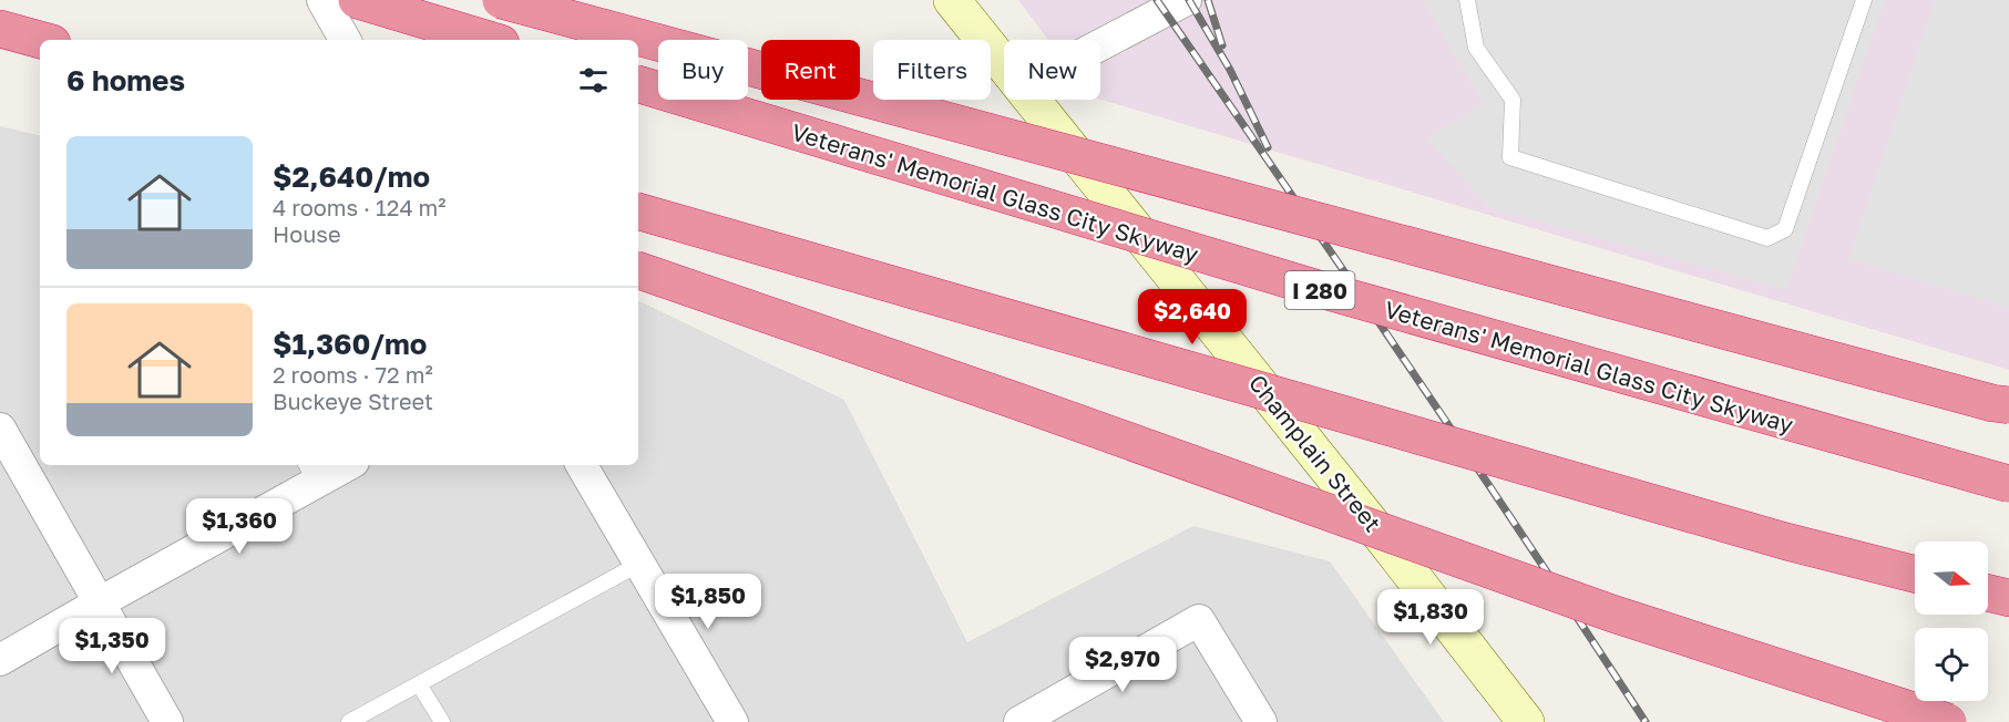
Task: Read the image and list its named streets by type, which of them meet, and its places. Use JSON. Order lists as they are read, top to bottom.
{
  "streets": {
    "highway": ["Veterans' Memorial Glass City Skyway", "I 280"],
    "main road": ["Champlain Street"]
  },
  "north": "right",
  "page": {
    "chip": [
      "Buy",
      "Rent",
      "Filters",
      "New"
    ],
    "heading": "6 homes",
    "list": [
      {
        "name": "$2,640/mo",
        "note": "4 rooms · 124 m² · House"
      },
      {
        "name": "$1,360/mo",
        "note": "2 rooms · 72 m² · Buckeye Street"
      }
    ],
    "price": [
      "$2,640",
      "$1,360",
      "$1,850",
      "$1,830",
      "$1,350",
      "$2,970"
    ]
  }
}
